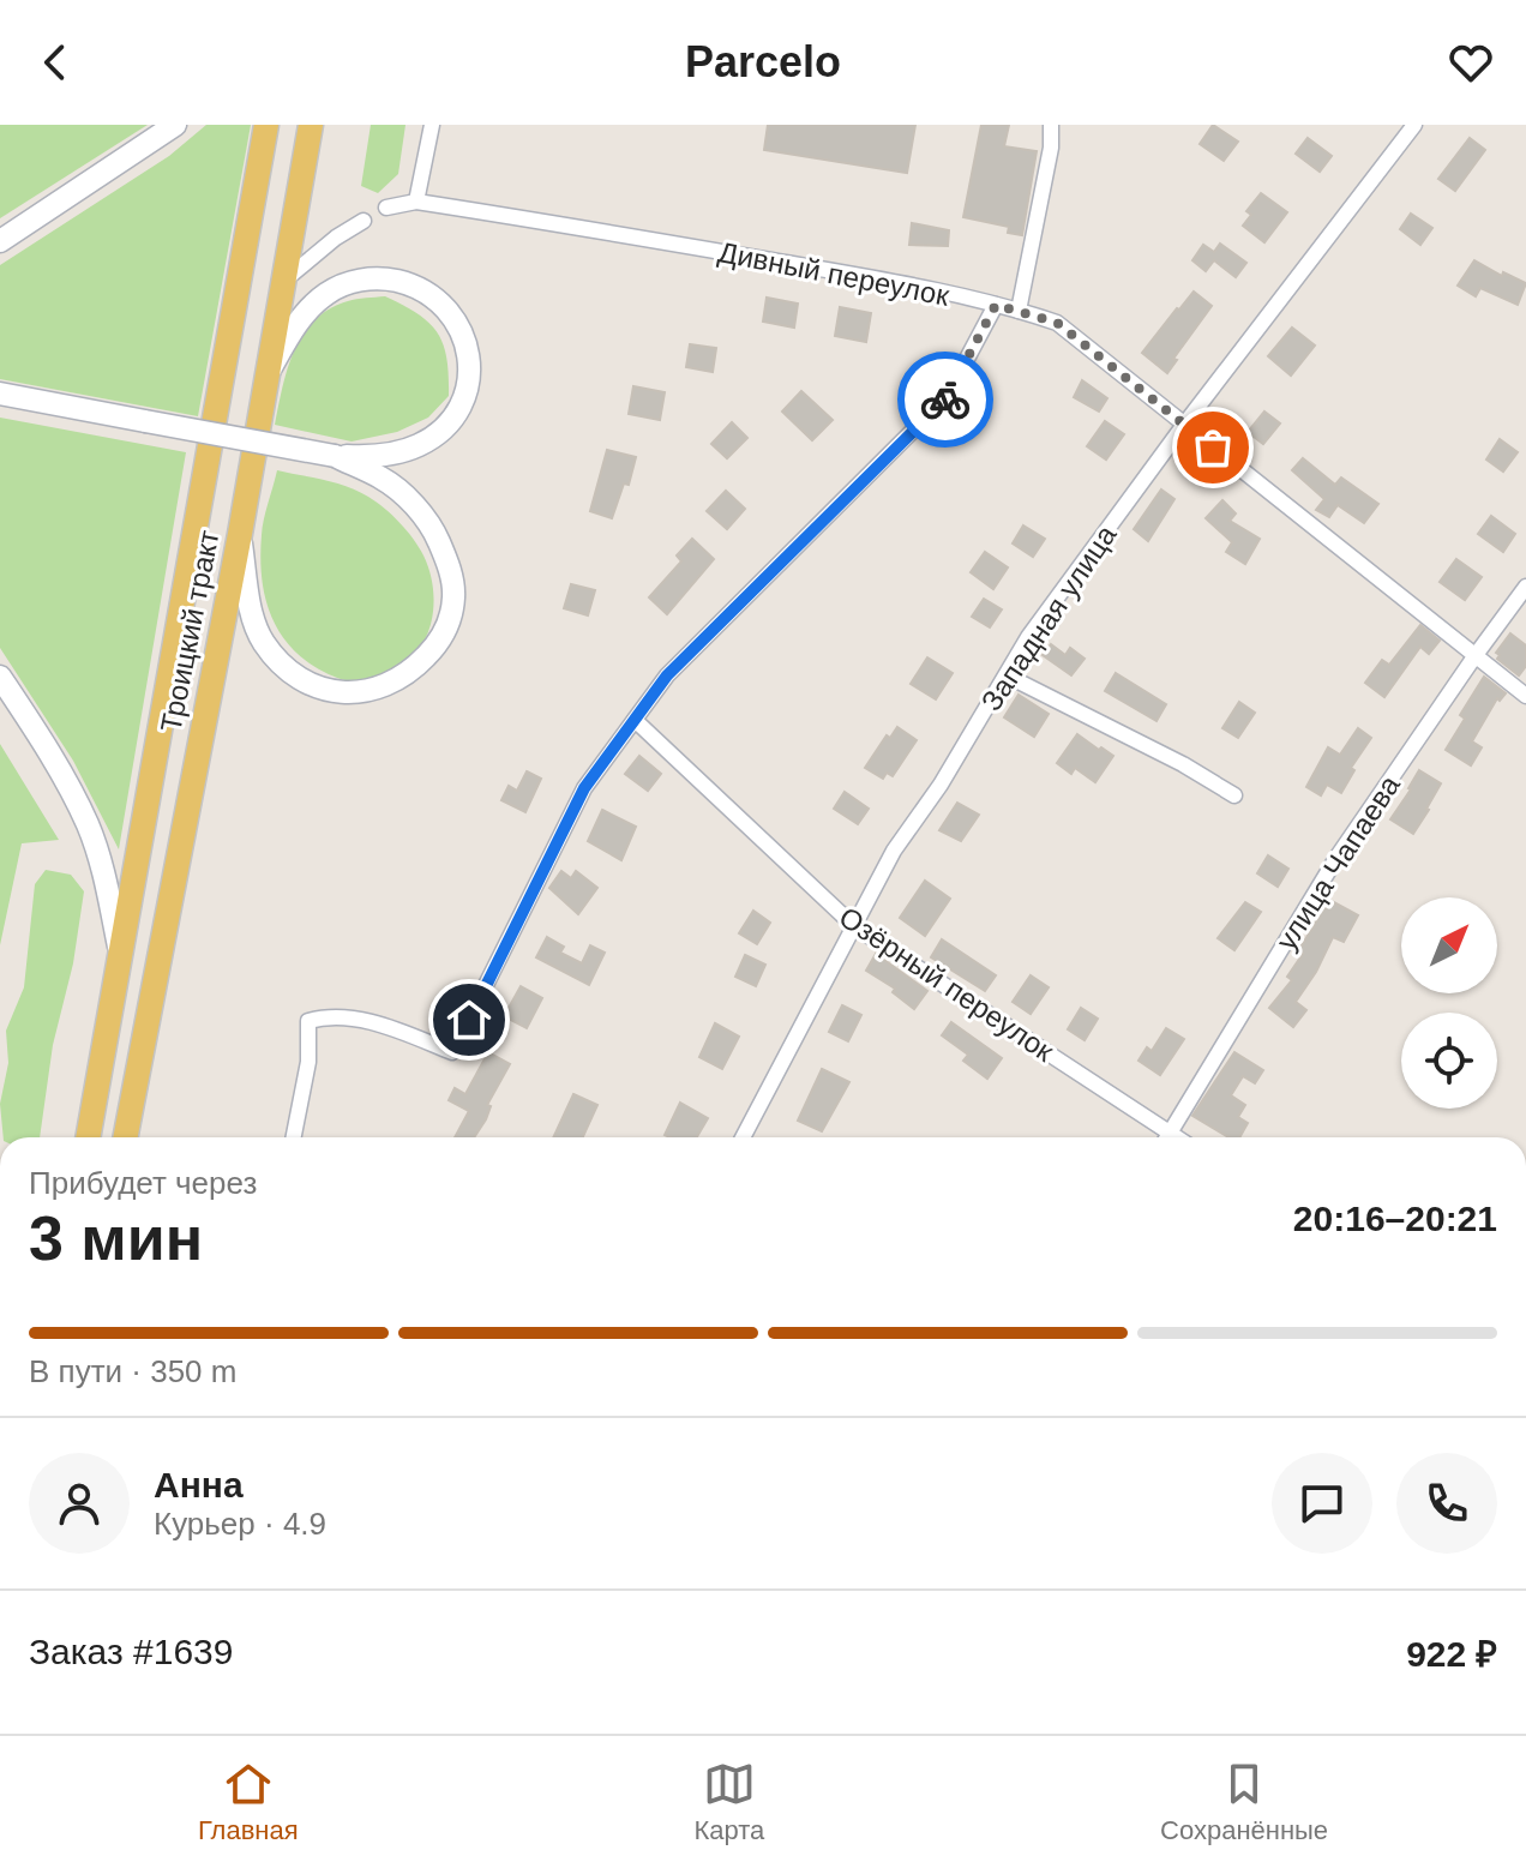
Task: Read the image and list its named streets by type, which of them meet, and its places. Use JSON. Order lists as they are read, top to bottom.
{
  "streets": {
    "main road": ["Троицкий тракт"],
    "street": [
      "Дивный переулок",
      "Западная улица",
      "улица Чапаева",
      "Озёрный переулок"
    ]
  },
  "crossings": [
    ["Дивный переулок", "Западная улица"],
    ["Дивный переулок", "улица Чапаева"],
    ["Западная улица", "Озёрный переулок"]
  ],
  "north": "top right",
  "page": {
    "header": "Parcelo",
    "heading": ["3 мин", "Прибудет через", "20:16–20:21"],
    "panel": [
      "Анна",
      "Курьер · 4.9",
      "Заказ #1639",
      "922 ₽"
    ],
    "bar": "В пути · 350 m",
    "tabs": ["Главная", "Карта", "Сохранённые"]
  }
}
